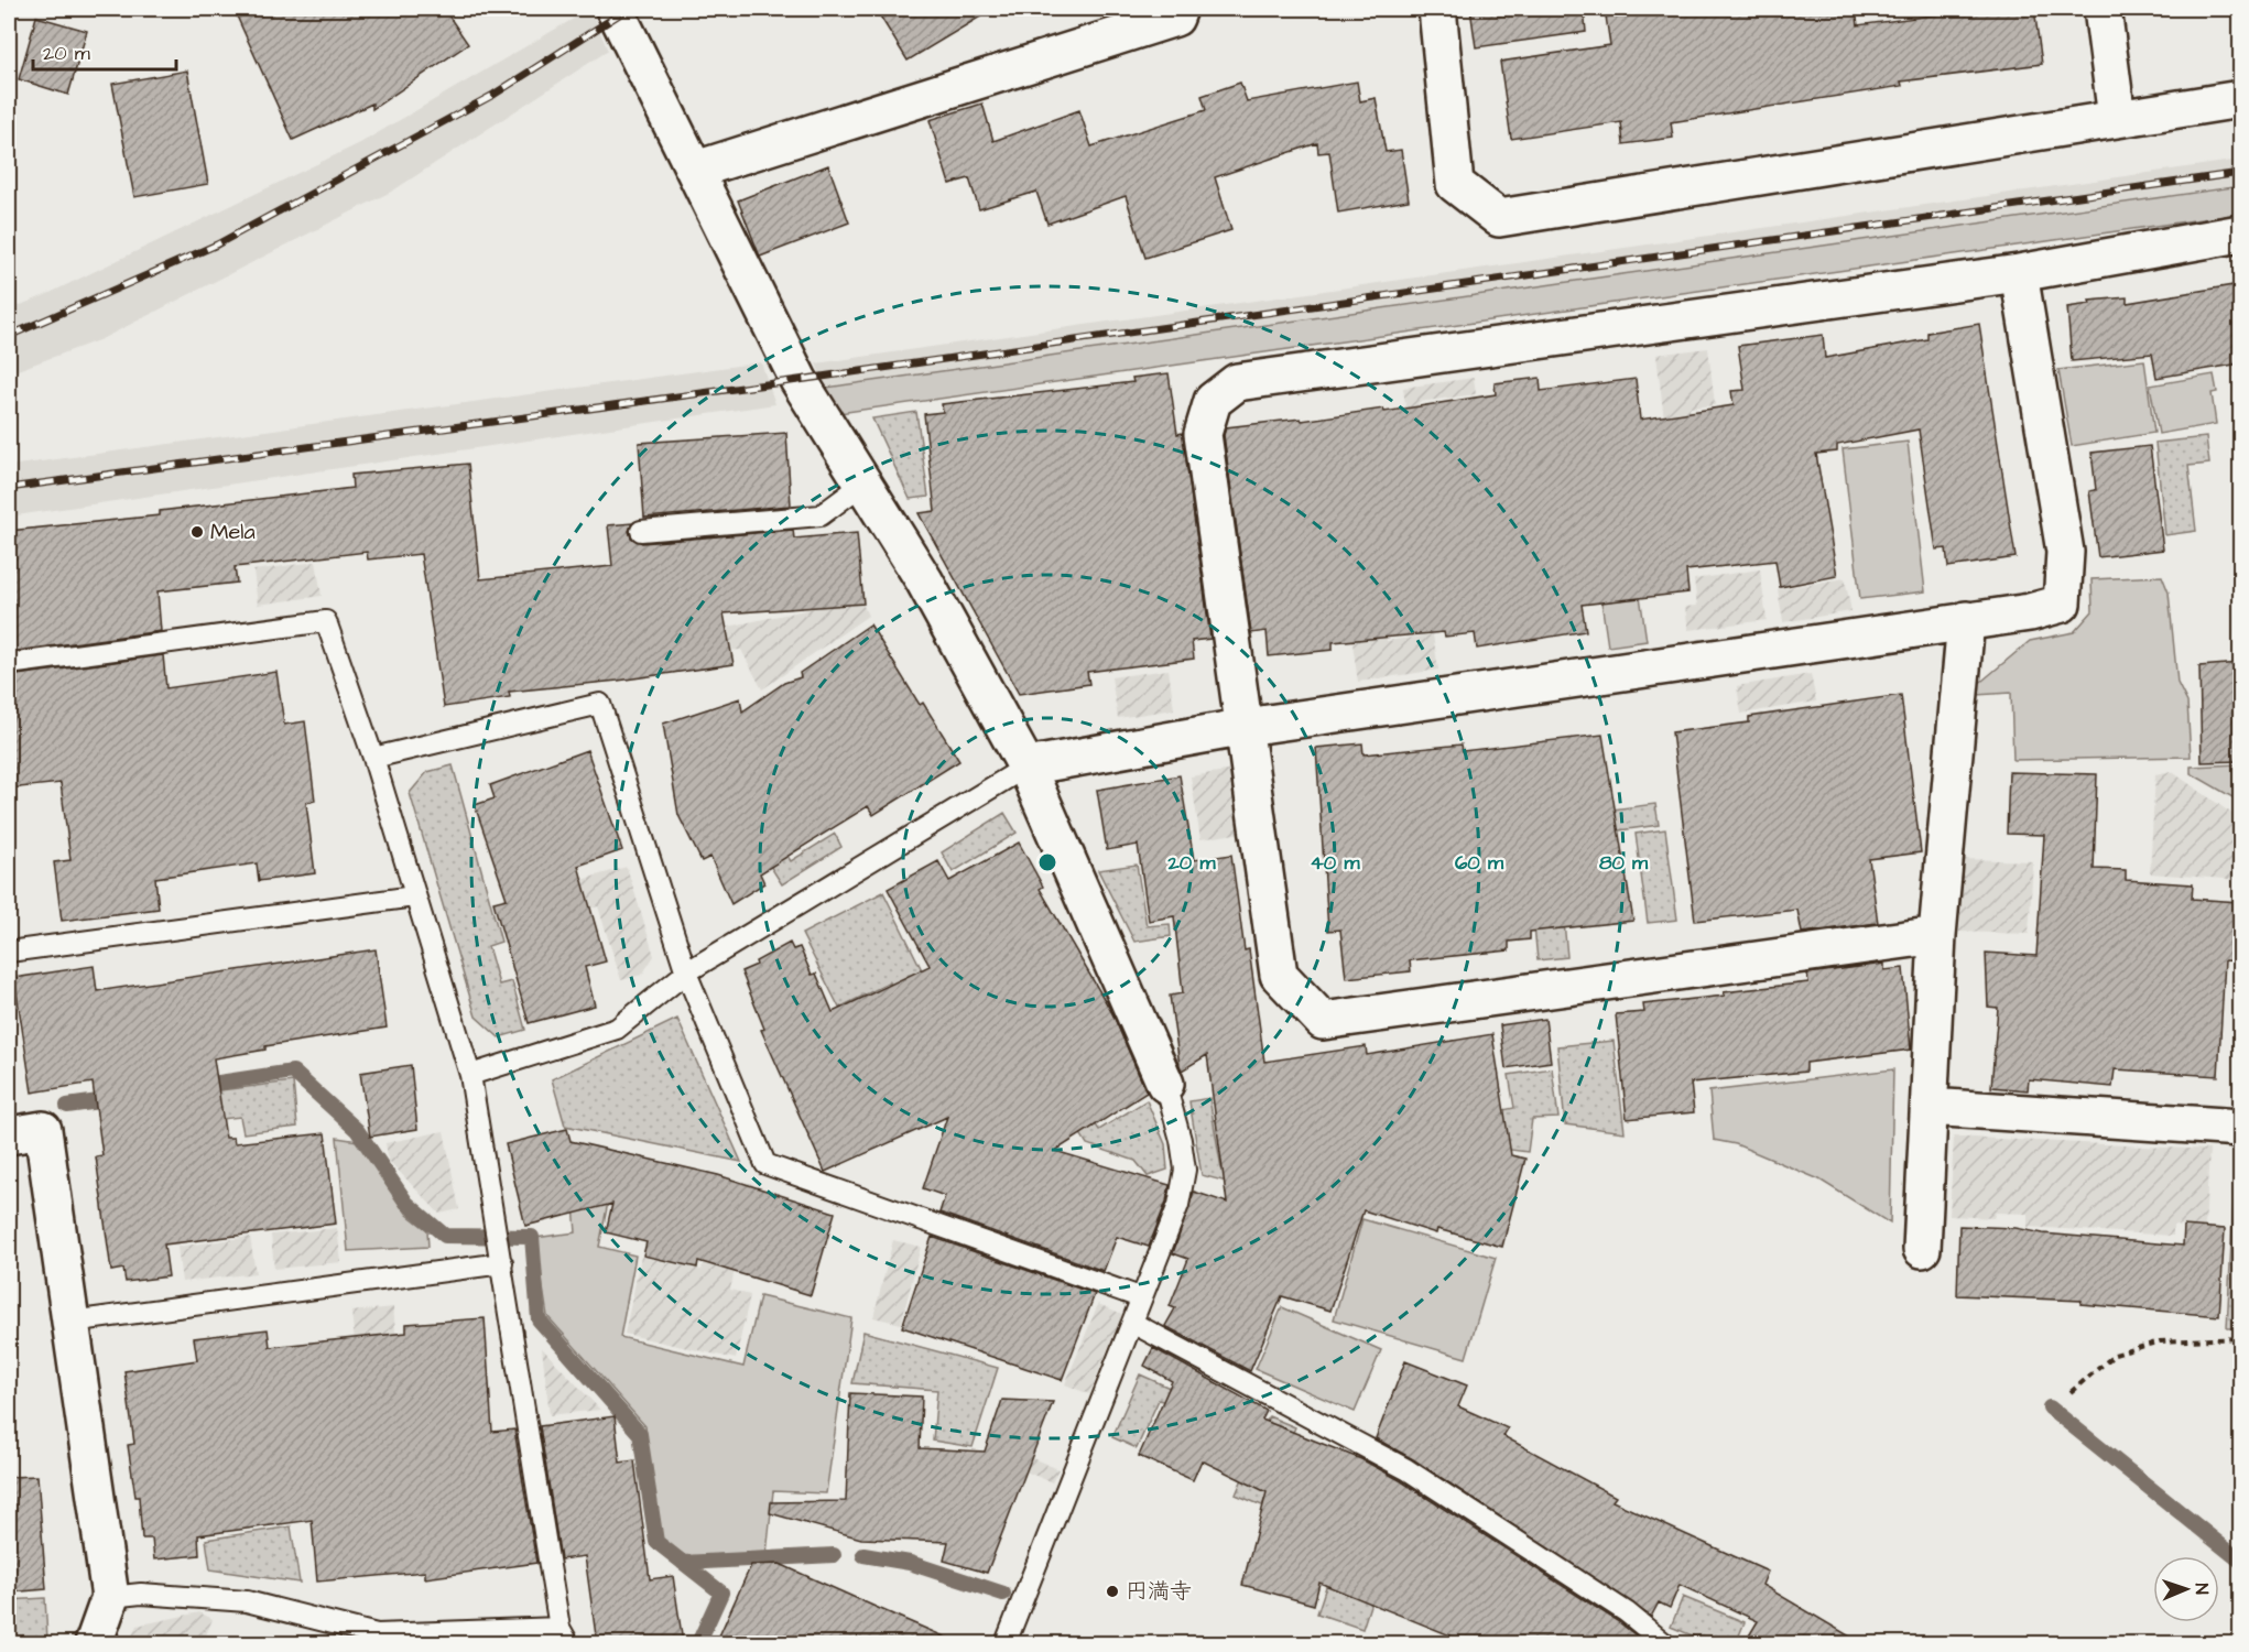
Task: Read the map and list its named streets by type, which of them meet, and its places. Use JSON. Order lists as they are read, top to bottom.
{
  "places": ["Mela", "円満寺"],
  "scale_bar": "20 m",
  "north": "right",
  "rings": [
    "20 m",
    "40 m",
    "60 m",
    "80 m"
  ]
}
